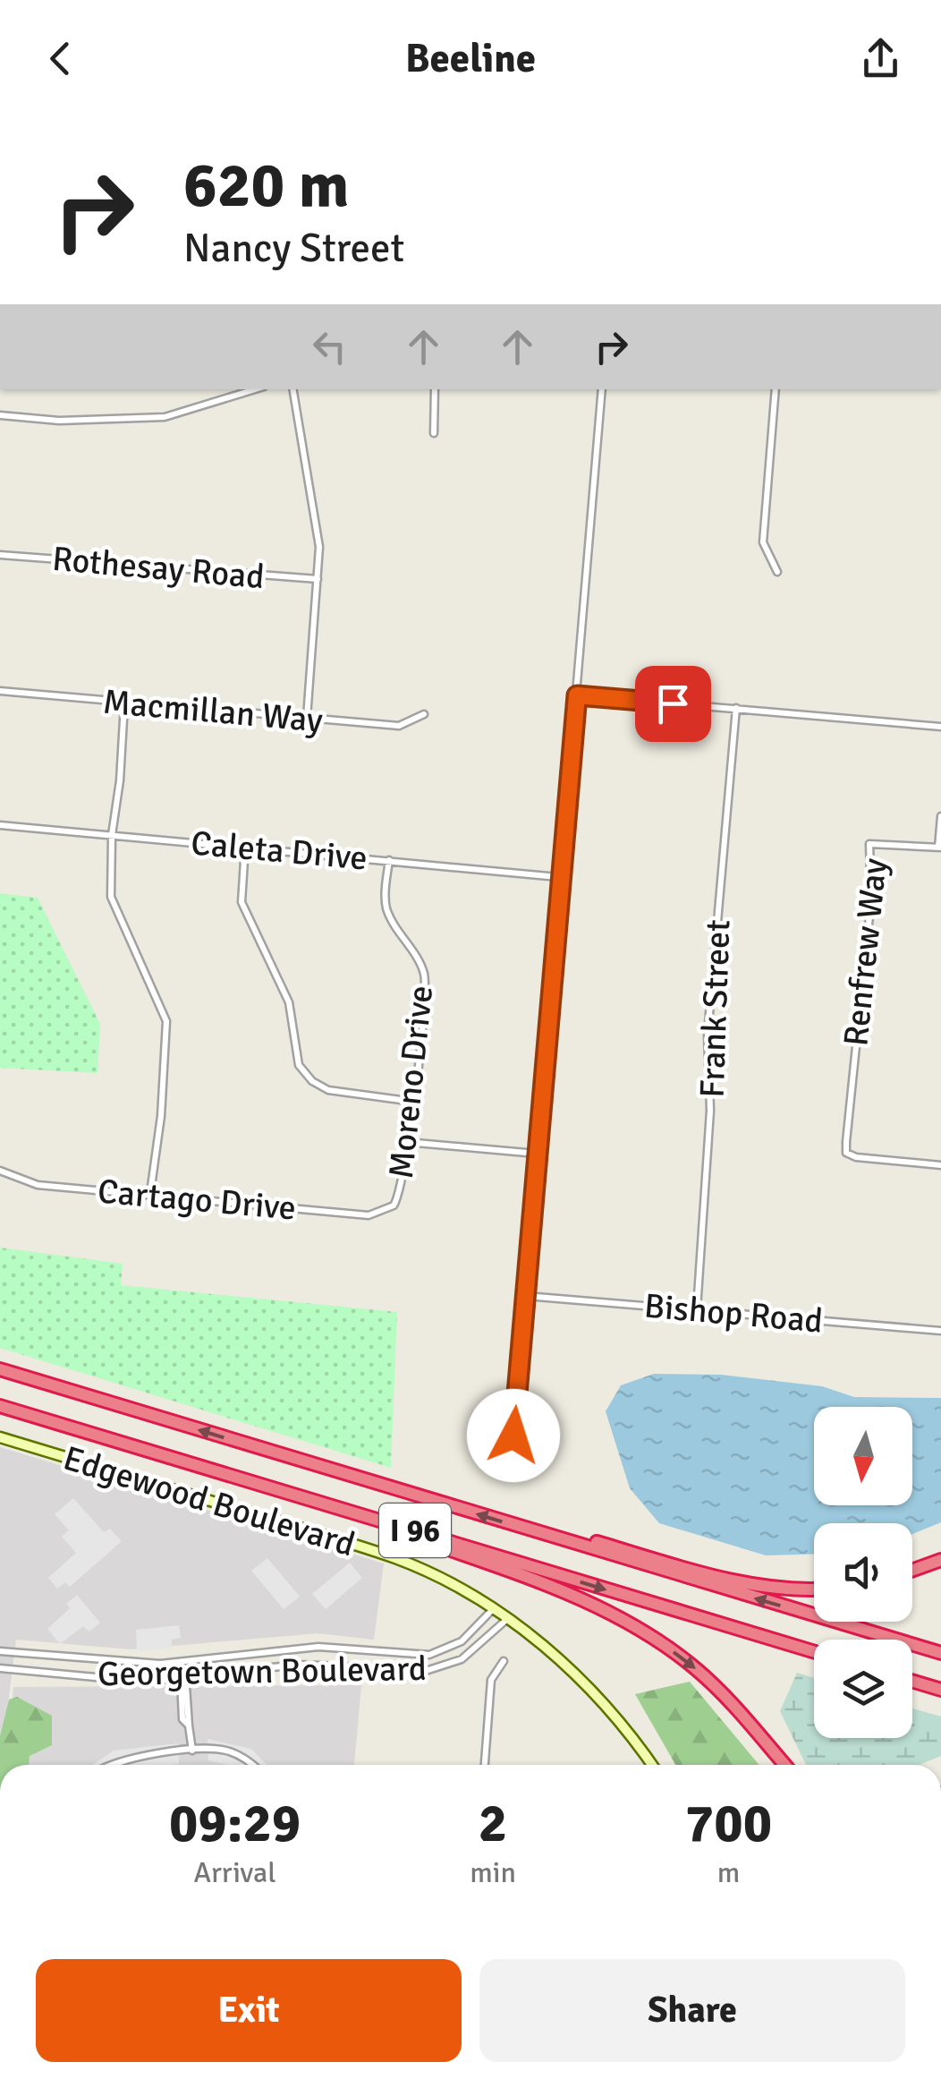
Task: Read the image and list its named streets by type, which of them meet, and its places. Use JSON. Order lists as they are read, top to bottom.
{
  "streets": {
    "highway": ["I 96"],
    "street": [
      "Rothesay Road",
      "Macmillan Way",
      "Caleta Drive",
      "Renfrew Way",
      "Frank Street",
      "Moreno Drive",
      "Cartago Drive",
      "Bishop Road",
      "Edgewood Boulevard",
      "Georgetown Boulevard"
    ]
  },
  "crossings": [
    ["Caleta Drive", "Moreno Drive"],
    ["Frank Street", "Bishop Road"],
    ["Moreno Drive", "Cartago Drive"],
    ["Edgewood Boulevard", "Georgetown Boulevard"]
  ],
  "north": "bottom",
  "page": {
    "header": "Beeline",
    "turn": ["620 m", "Nancy Street"],
    "eta": [
      "09:29",
      "Arrival",
      "2",
      "min",
      "700",
      "m"
    ],
    "buttons": ["Exit", "Share"]
  }
}
